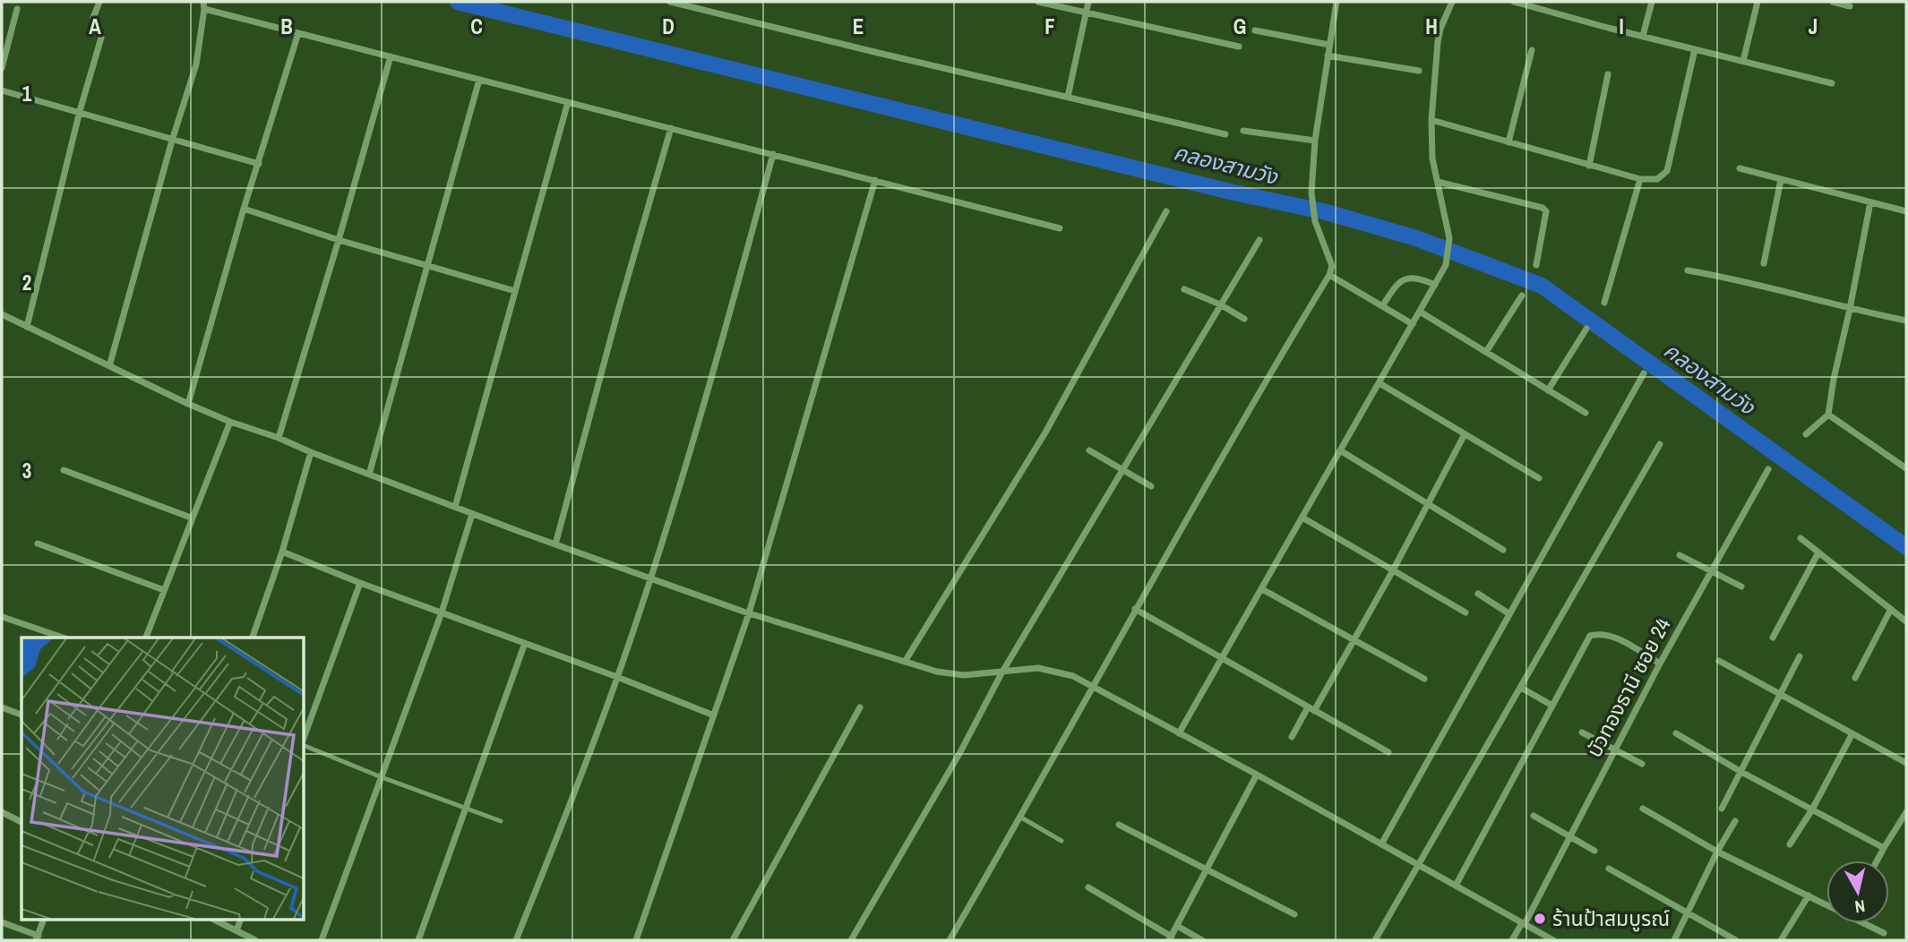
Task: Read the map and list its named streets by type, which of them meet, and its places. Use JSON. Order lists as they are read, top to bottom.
{
  "streets": {
    "street": ["บัวทองธานี ซอย 24"]
  },
  "water": ["คลองสามวัง"],
  "places": ["ร้านป้าสมบูรณ์"],
  "north": "bottom",
  "grid": {
    "columns": [
      "A",
      "B",
      "C",
      "D",
      "E",
      "F",
      "G",
      "H",
      "I",
      "J"
    ],
    "rows": ["1", "2", "3"]
  }
}
